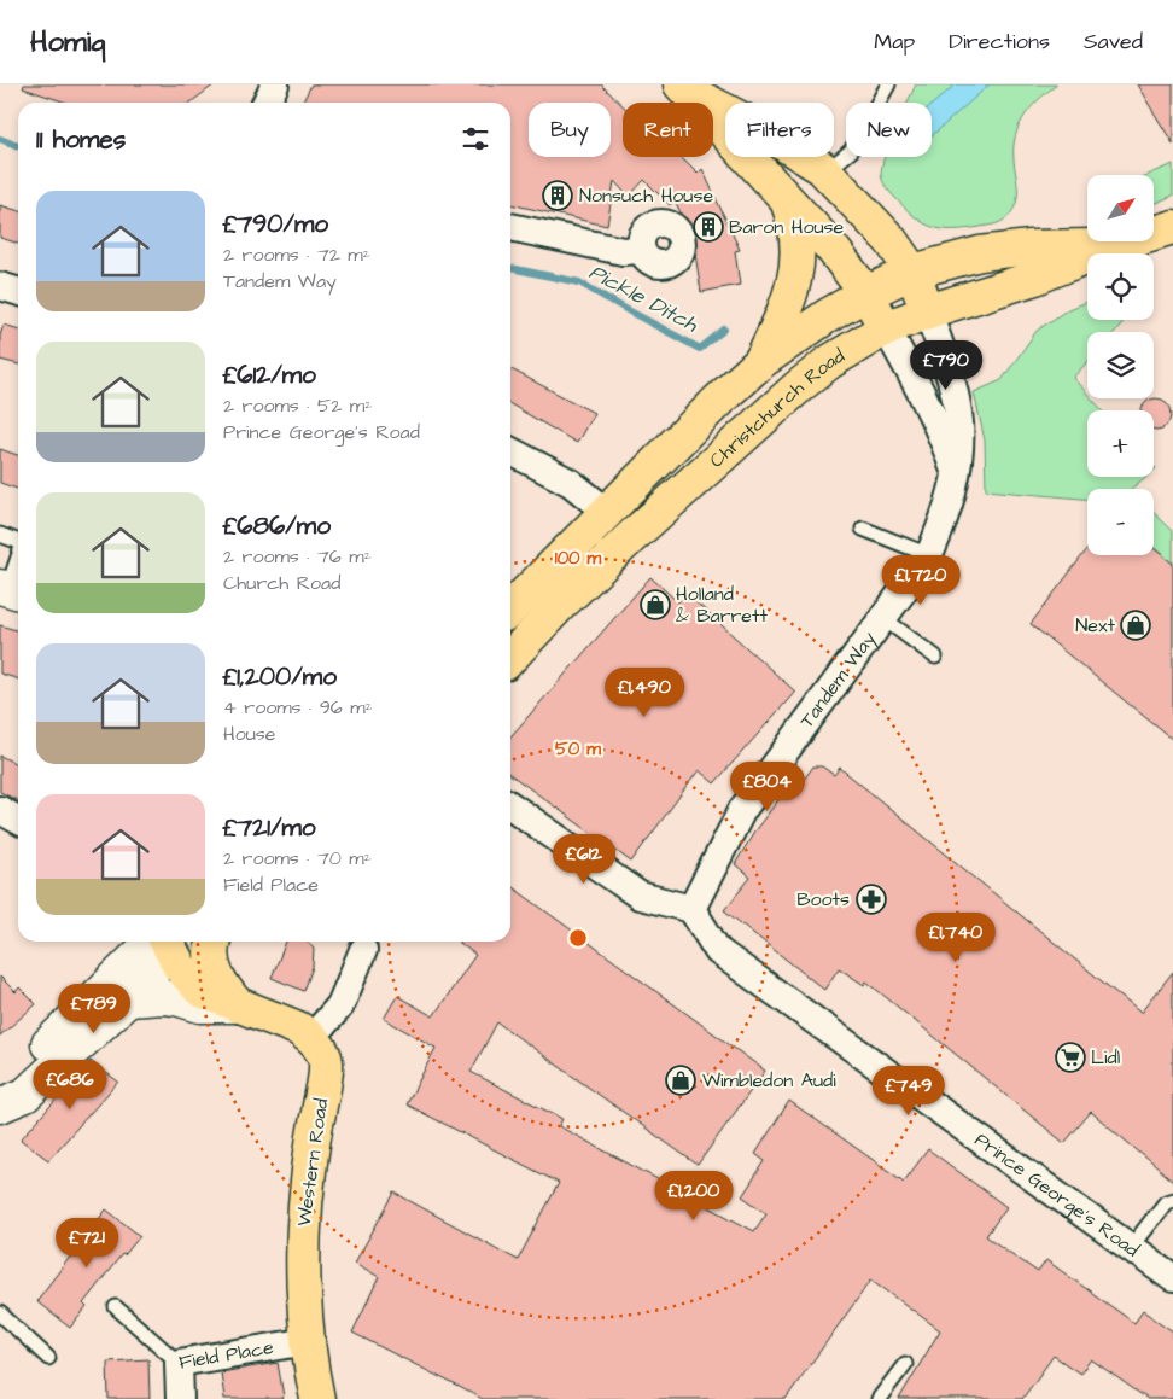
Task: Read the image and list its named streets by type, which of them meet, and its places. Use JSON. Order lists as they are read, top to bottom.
{
  "streets": {
    "main road": ["Christchurch Road", "Western Road"],
    "street": ["Tandem Way", "Prince George's Road", "Field Place"]
  },
  "crossings": [
    ["Christchurch Road", "Tandem Way"],
    ["Tandem Way", "Prince George's Road"],
    ["Western Road", "Field Place"]
  ],
  "water": ["Pickle Ditch"],
  "places": {
    "building": ["Nonsuch House", "Baron House"],
    "shop": ["Holland & Barrett", "Next", "Wimbledon Audi"],
    "pharmacy": ["Boots"],
    "supermarket": ["Lidl"]
  },
  "north": "top right",
  "page": {
    "header": "Homiq",
    "nav": ["Map", "Directions", "Saved"],
    "chip": [
      "Buy",
      "Rent",
      "Filters",
      "New"
    ],
    "heading": "11 homes",
    "map_buttons": ["+", "−"],
    "list": [
      {
        "name": "£790/mo",
        "note": "2 rooms · 72 m² · Tandem Way"
      },
      {
        "name": "£612/mo",
        "note": "2 rooms · 52 m² · Prince George's Road"
      },
      {
        "name": "£686/mo",
        "note": "2 rooms · 76 m² · Church Road"
      },
      {
        "name": "£1,200/mo",
        "note": "4 rooms · 96 m² · House"
      },
      {
        "name": "£721/mo",
        "note": "2 rooms · 70 m² · Field Place"
      }
    ],
    "price": [
      "£790",
      "£1,720",
      "£1,490",
      "£804",
      "£612",
      "£1,740",
      "£789",
      "£686",
      "£749",
      "£1,200",
      "£721"
    ]
  },
  "rings": ["100 m", "50 m"]
}
